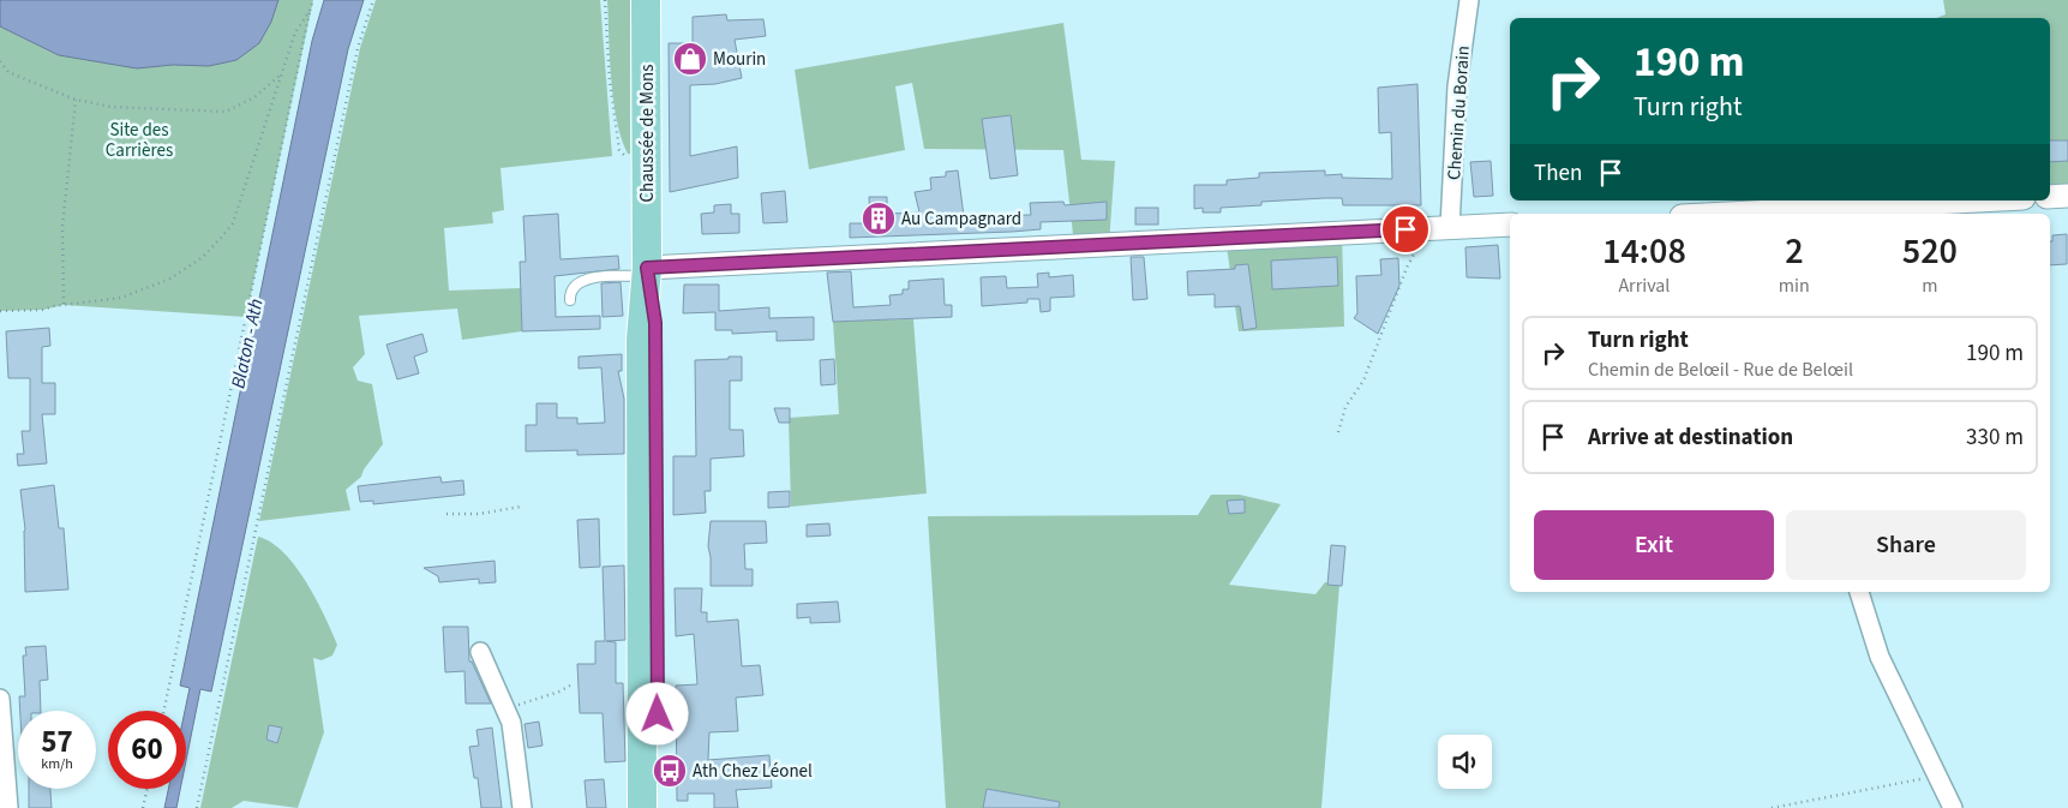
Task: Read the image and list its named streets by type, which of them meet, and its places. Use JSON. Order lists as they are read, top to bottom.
{
  "streets": {
    "main road": ["Chaussée de Mons"],
    "street": ["Chemin du Borain"]
  },
  "water": ["Blaton - Ath"],
  "parks": ["Site des Carrières"],
  "places": {
    "shop": ["Mourin"],
    "building": ["Au Campagnard"],
    "bus stop": ["Ath Chez Léonel"]
  },
  "page": {
    "turn": ["190 m", "Turn right"],
    "then": "Then",
    "eta": [
      "14:08",
      "Arrival",
      "2",
      "min",
      "520",
      "m"
    ],
    "list": [
      {
        "name": "Turn right",
        "note": "Chemin de Belœil - Rue de Belœil",
        "value": "190 m"
      },
      {
        "name": "Arrive at destination",
        "value": "330 m"
      }
    ],
    "buttons": ["Exit", "Share"],
    "speed": "57 km/h",
    "limit": "60"
  }
}
